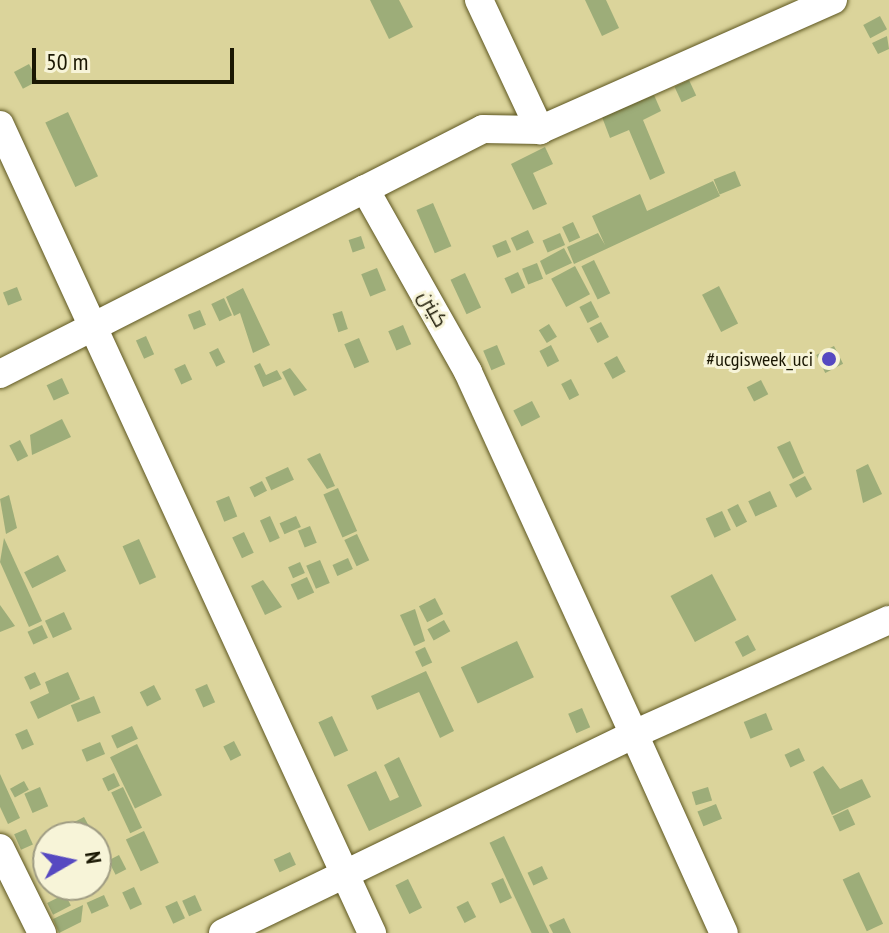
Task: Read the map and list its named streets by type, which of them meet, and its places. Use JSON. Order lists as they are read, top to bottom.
{
  "streets": {
    "street": ["كينن"]
  },
  "places": ["#ucgisweek_uci"],
  "scale_bar": "50 m",
  "north": "right"
}
